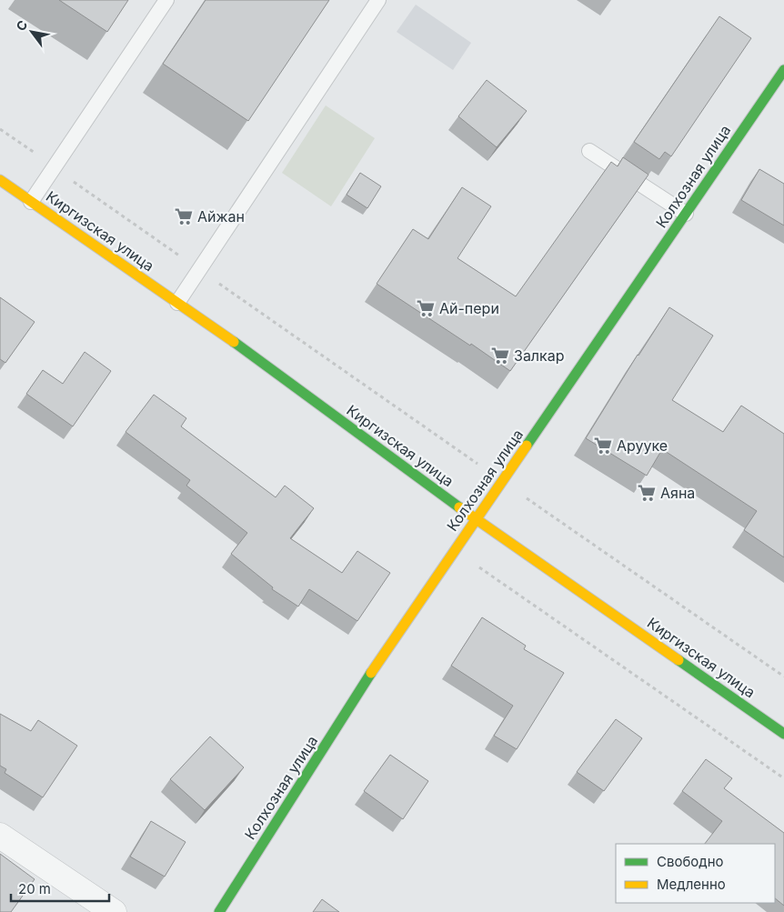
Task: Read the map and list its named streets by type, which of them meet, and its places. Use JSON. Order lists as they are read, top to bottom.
{
  "streets": {
    "street": ["Колхозная улица", "Киргизская улица"]
  },
  "crossings": [
    ["Колхозная улица", "Киргизская улица"]
  ],
  "places": {
    "supermarket": [
      "Айжан",
      "Ай-пери",
      "Залкар",
      "Арууке",
      "Аяна"
    ]
  },
  "legend": ["Свободно", "Медленно"],
  "scale_bar": "20 m",
  "north": "top left"
}
